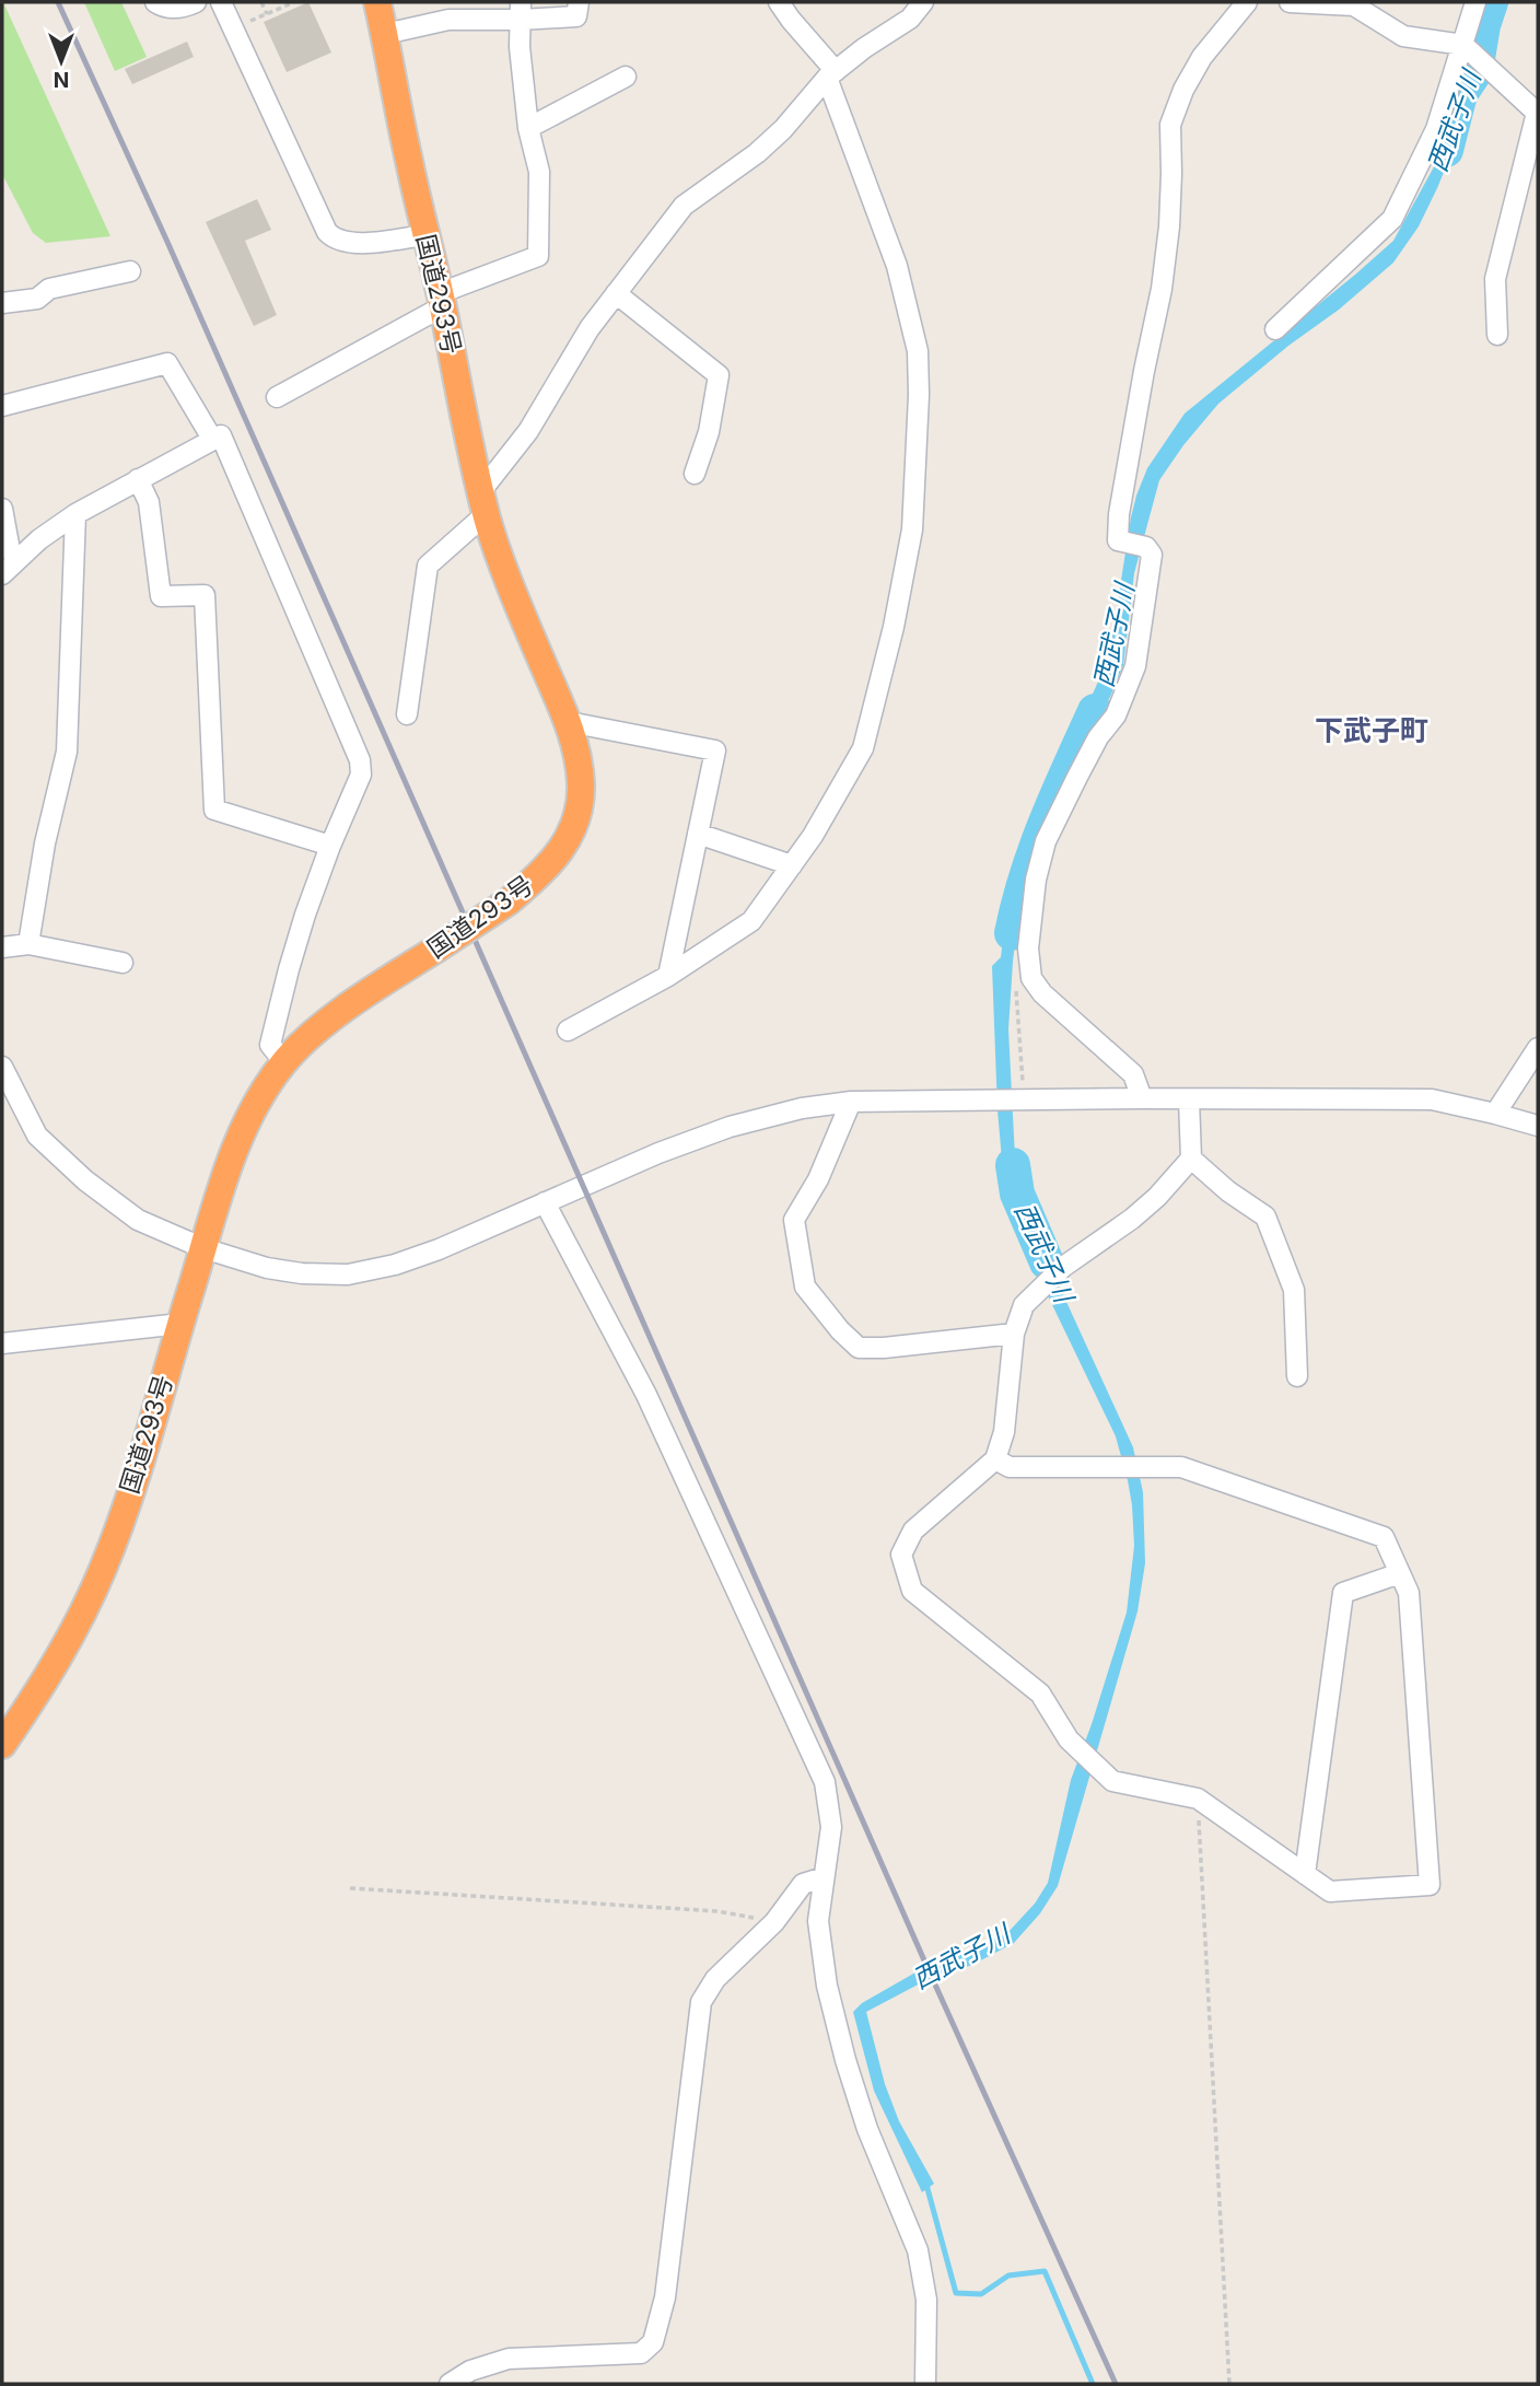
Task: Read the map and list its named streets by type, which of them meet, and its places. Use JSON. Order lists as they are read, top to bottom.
{
  "streets": {
    "highway": ["国道293号"]
  },
  "districts": ["下武子町"],
  "water": ["西武子川"],
  "north": "bottom"
}
